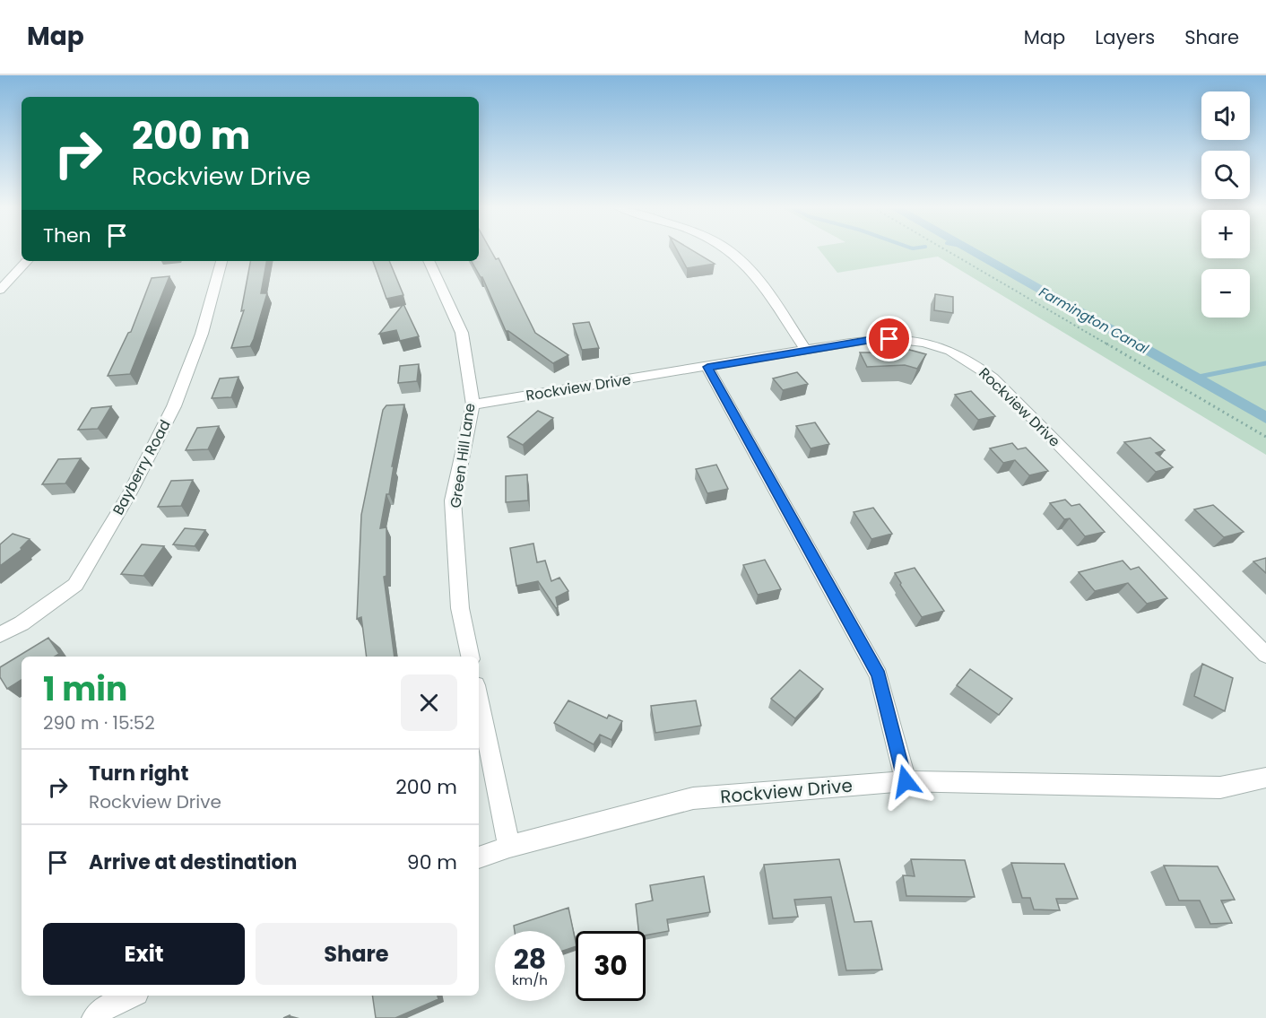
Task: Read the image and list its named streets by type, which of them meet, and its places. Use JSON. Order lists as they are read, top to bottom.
{
  "streets": {
    "street": ["Rockview Drive", "Green Hill Lane", "Bayberry Road"]
  },
  "crossings": [
    ["Rockview Drive", "Green Hill Lane"]
  ],
  "water": ["Farmington Canal"],
  "page": {
    "header": "Map",
    "nav": ["Map", "Layers", "Share"],
    "map_buttons": ["+", "−"],
    "turn": ["200 m", "Rockview Drive"],
    "then": "Then",
    "heading": ["1 min", "290 m · 15:52"],
    "list": [
      {
        "name": "Turn right",
        "note": "Rockview Drive",
        "value": "200 m"
      },
      {
        "name": "Arrive at destination",
        "value": "90 m"
      }
    ],
    "buttons": ["Exit", "Share"],
    "speed": "28 km/h",
    "limit": "30"
  }
}
